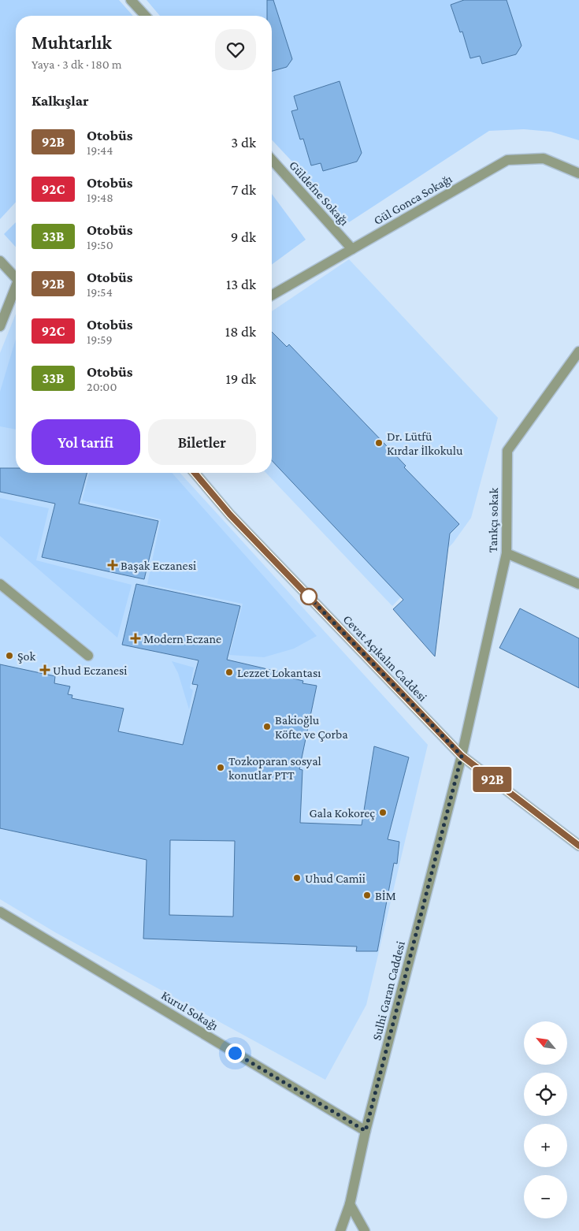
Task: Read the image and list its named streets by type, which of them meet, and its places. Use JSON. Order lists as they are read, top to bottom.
{
  "streets": {
    "street": [
      "Güldefne Sokağı",
      "Gül Gonca Sokağı",
      "Tankçı sokak",
      "Cevat Açıkalın Caddesi",
      "Sulhi Garan Caddesi",
      "Kurul Sokağı"
    ]
  },
  "crossings": [
    ["Güldefne Sokağı", "Gül Gonca Sokağı"],
    ["Tankçı sokak", "Cevat Açıkalın Caddesi"],
    ["Tankçı sokak", "Sulhi Garan Caddesi"],
    ["Cevat Açıkalın Caddesi", "Sulhi Garan Caddesi"],
    ["Sulhi Garan Caddesi", "Kurul Sokağı"]
  ],
  "places": {
    "other": [
      "Dr. Lütfü Kırdar İlkokulu",
      "Şok",
      "Lezzet Lokantası",
      "Bakioğlu Köfte ve Çorba",
      "Tozkoparan sosyal konutlar PTT",
      "Gala Kokoreç",
      "Uhud Camii",
      "BİM"
    ],
    "health": ["Başak Eczanesi", "Modern Eczane", "Uhud Eczanesi"]
  },
  "lines": ["bus line 92B"],
  "north": "top left",
  "page": {
    "on_map": "92B",
    "heading": [
      ["Muhtarlık", "Yaya · 3 dk · 180 m"],
      "Kalkışlar"
    ],
    "list": [
      {
        "mark": "92B",
        "name": "Otobüs",
        "note": "19:44",
        "value": "3 dk"
      },
      {
        "mark": "92C",
        "name": "Otobüs",
        "note": "19:48",
        "value": "7 dk"
      },
      {
        "mark": "33B",
        "name": "Otobüs",
        "note": "19:50",
        "value": "9 dk"
      },
      {
        "mark": "92B",
        "name": "Otobüs",
        "note": "19:54",
        "value": "13 dk"
      },
      {
        "mark": "92C",
        "name": "Otobüs",
        "note": "19:59",
        "value": "18 dk"
      },
      {
        "mark": "33B",
        "name": "Otobüs",
        "note": "20:00",
        "value": "19 dk"
      }
    ],
    "buttons": ["Yol tarifi", "Biletler"],
    "map_buttons": ["+", "−"]
  }
}
